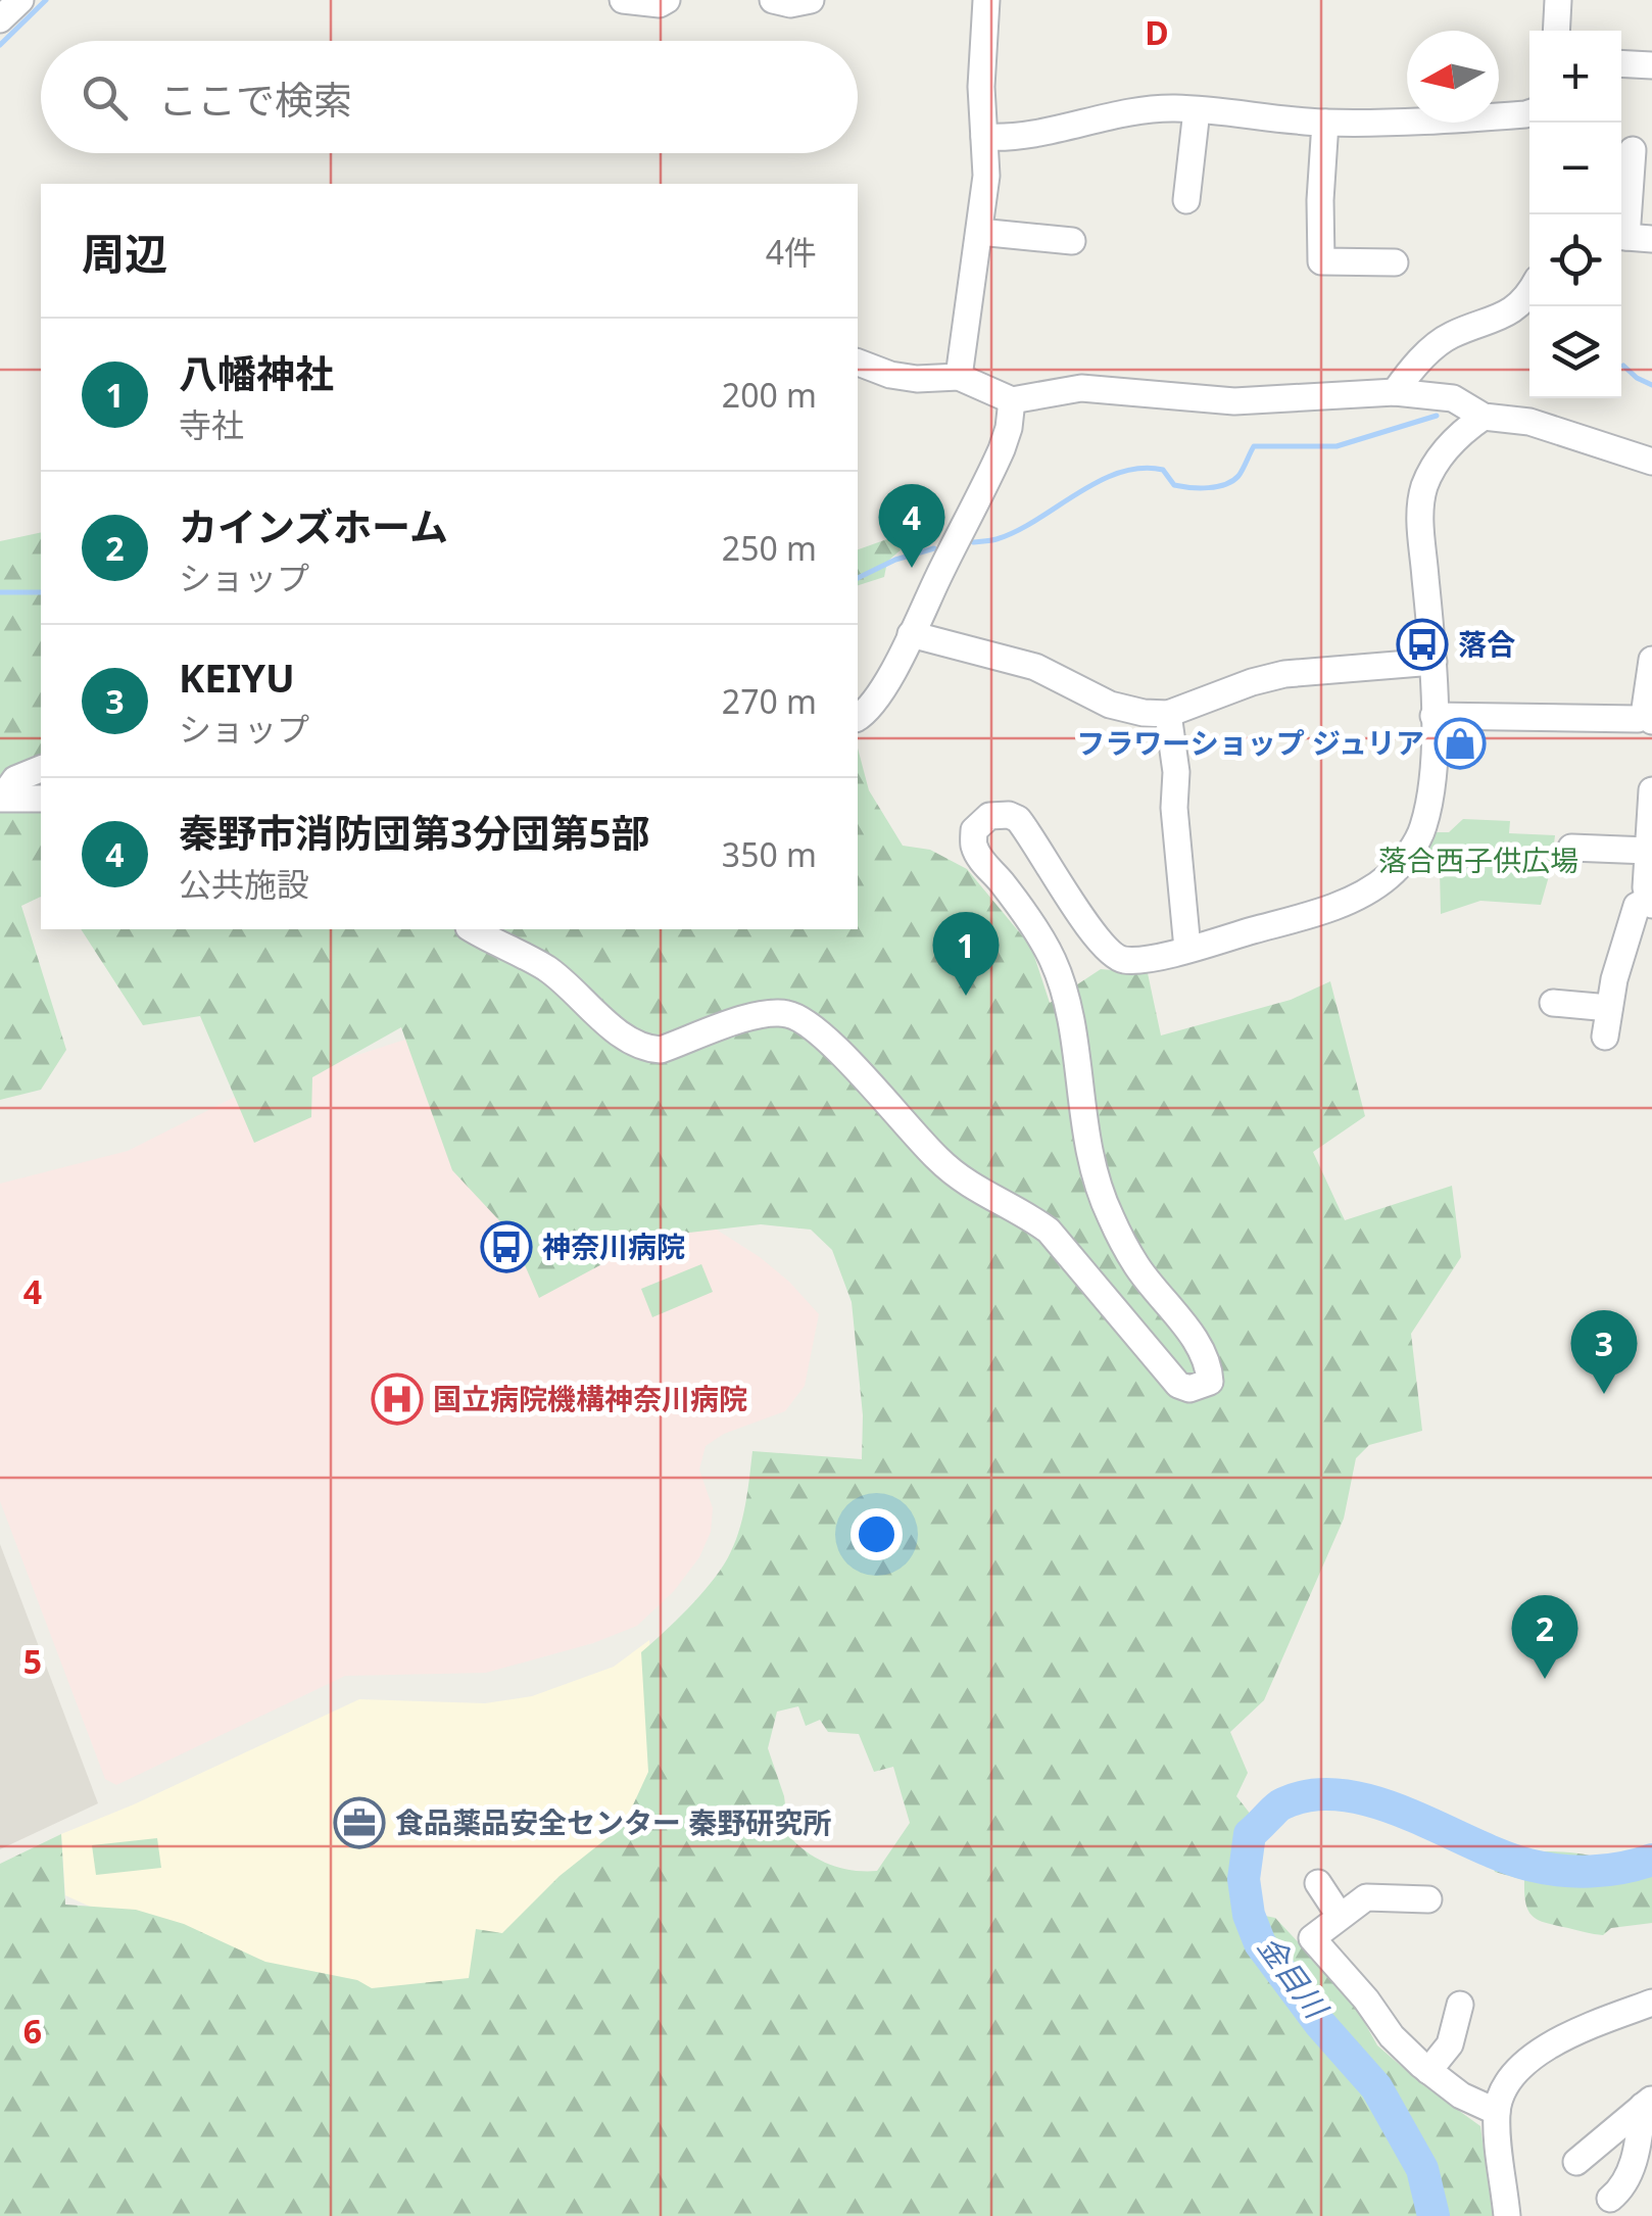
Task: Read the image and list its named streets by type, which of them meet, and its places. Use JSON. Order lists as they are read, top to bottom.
{
  "water": ["金目川"],
  "parks": ["落合西子供広場"],
  "places": {
    "bus stop": ["落合", "神奈川病院"],
    "shop": ["フラワーショップ ジュリア"],
    "hospital": ["国立病院機構神奈川病院"],
    "office": ["食品薬品安全センター 秦野研究所"]
  },
  "north": "left",
  "page": {
    "map_buttons": ["+", "−"],
    "search": "ここで検索",
    "heading": ["周辺", "4件"],
    "list": [
      {
        "mark": "1",
        "name": "八幡神社",
        "note": "寺社",
        "value": "200 m"
      },
      {
        "mark": "2",
        "name": "カインズホーム",
        "note": "ショップ",
        "value": "250 m"
      },
      {
        "mark": "3",
        "name": "KEIYU",
        "note": "ショップ",
        "value": "270 m"
      },
      {
        "mark": "4",
        "name": "秦野市消防団第3分団第5部",
        "note": "公共施設",
        "value": "350 m"
      }
    ],
    "pins": [
      "4",
      "1",
      "3",
      "2"
    ]
  },
  "grid": {
    "columns": ["D"],
    "rows": ["4", "5", "6"]
  }
}
